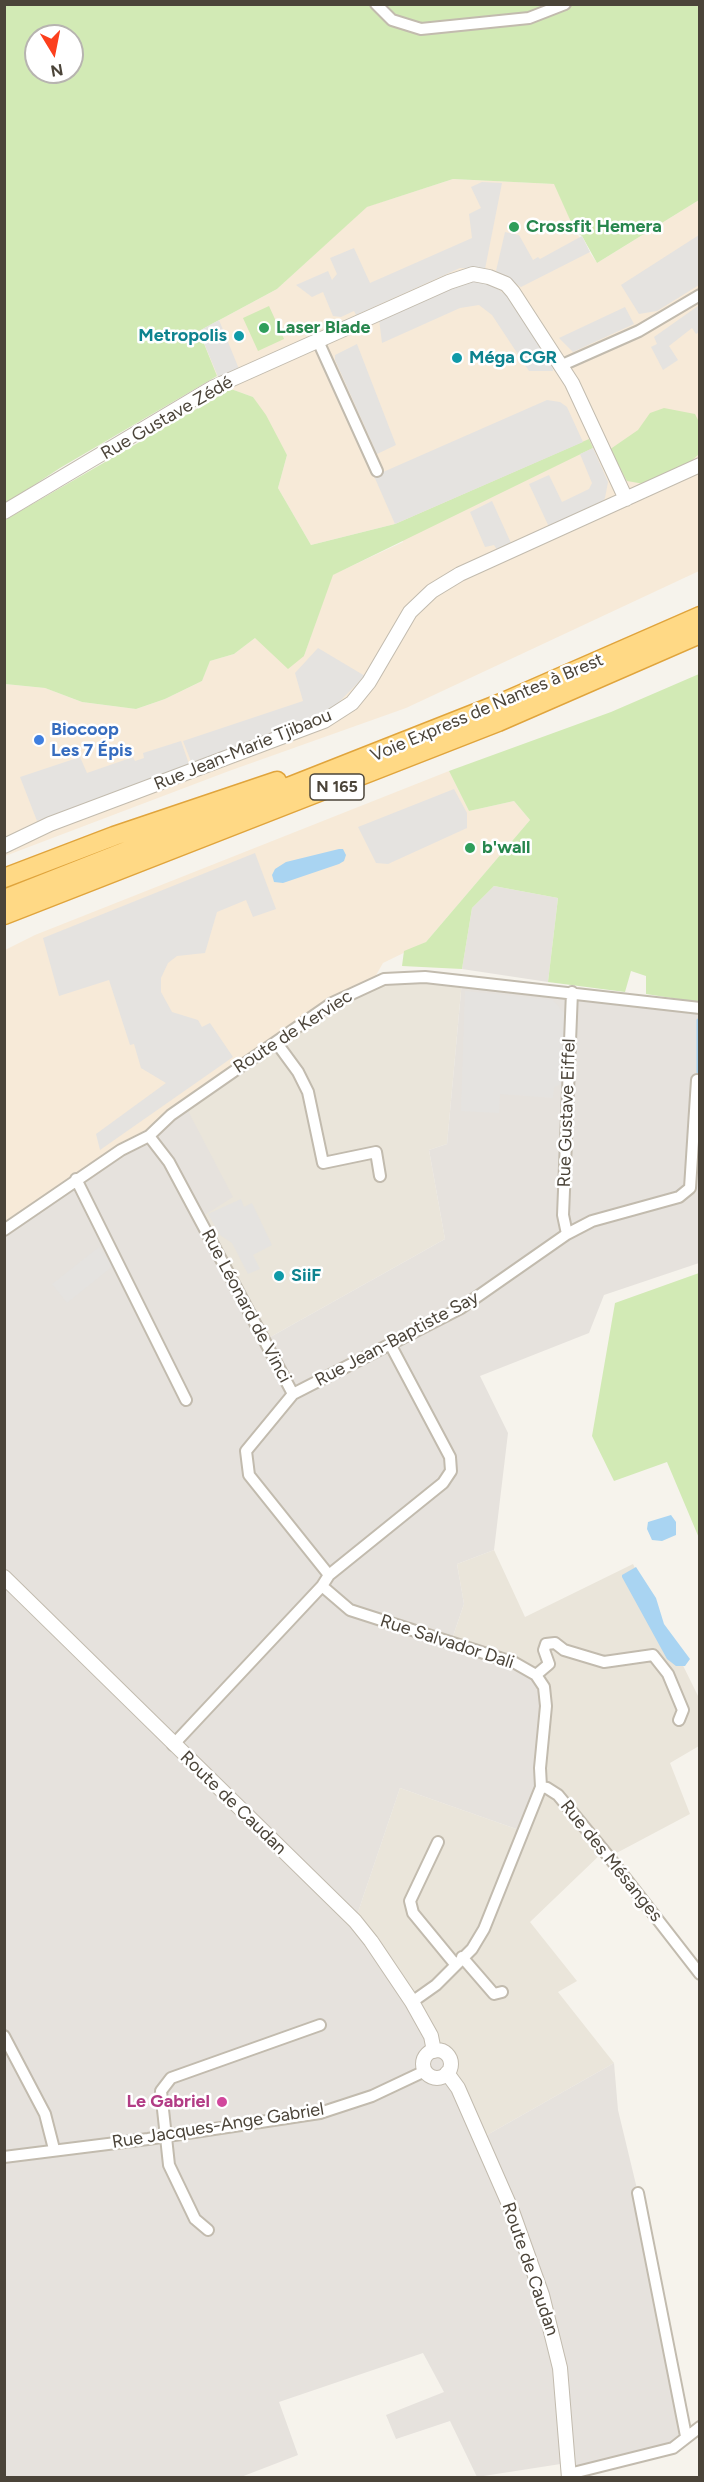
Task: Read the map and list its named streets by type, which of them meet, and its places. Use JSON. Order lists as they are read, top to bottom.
{
  "streets": {
    "highway": ["Voie Express de Nantes à Brest", "N 165"],
    "street": [
      "Rue Gustave Zédé",
      "Rue Jean-Marie Tjibaou",
      "Route de Kerviec",
      "Rue Gustave Eiffel",
      "Rue Léonard de Vinci",
      "Rue Jean-Baptiste Say",
      "Rue Salvador Dali",
      "Route de Caudan",
      "Rue des Mésanges",
      "Rue Jacques-Ange Gabriel"
    ]
  },
  "crossings": [
    ["Rue Gustave Zédé", "Rue Jean-Marie Tjibaou"],
    ["Route de Kerviec", "Rue Gustave Eiffel"],
    ["Route de Kerviec", "Rue Léonard de Vinci"],
    ["Rue Gustave Eiffel", "Rue Jean-Baptiste Say"],
    ["Rue Léonard de Vinci", "Rue Jean-Baptiste Say"],
    ["Rue Salvador Dali", "Rue des Mésanges"],
    ["Route de Caudan", "Rue des Mésanges"],
    ["Route de Caudan", "Rue Jacques-Ange Gabriel"]
  ],
  "places": [
    "Crossfit Hemera",
    "Laser Blade",
    "Metropolis",
    "Méga CGR",
    "Biocoop Les 7 Épis",
    "b'wall",
    "SiiF",
    "Le Gabriel"
  ],
  "north": "bottom"
}
